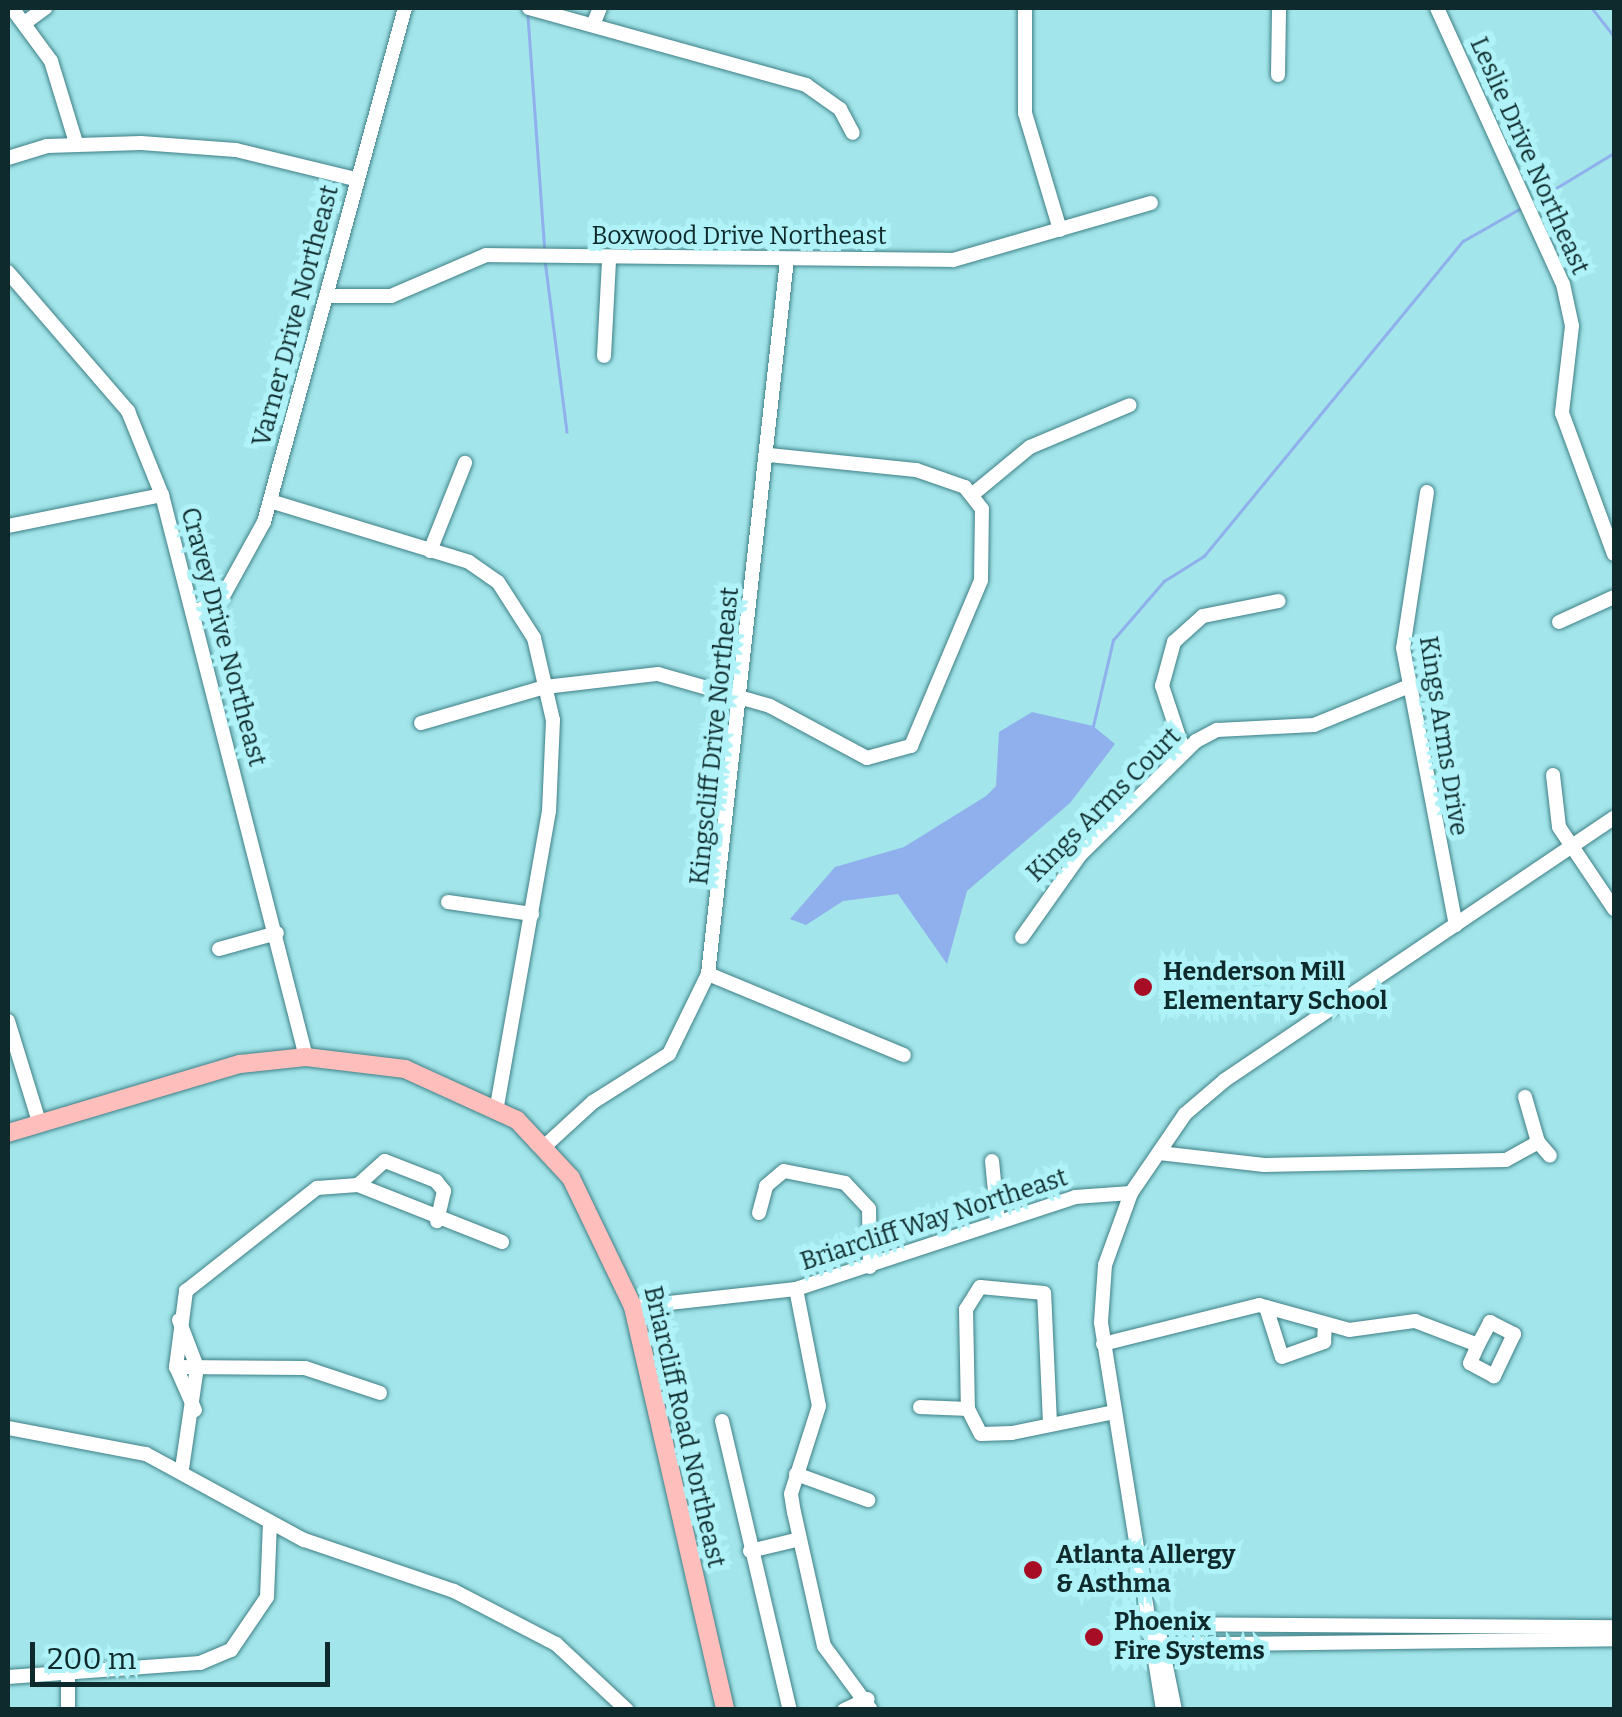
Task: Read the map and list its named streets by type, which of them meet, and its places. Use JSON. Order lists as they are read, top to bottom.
{
  "streets": {
    "main road": ["Briarcliff Road Northeast"],
    "street": [
      "Leslie Drive Northeast",
      "Boxwood Drive Northeast",
      "Varner Drive Northeast",
      "Cravey Drive Northeast",
      "Kingscliff Drive Northeast",
      "Kings Arms Drive",
      "Kings Arms Court",
      "Briarcliff Way Northeast"
    ]
  },
  "crossings": [
    ["Boxwood Drive Northeast", "Varner Drive Northeast"],
    ["Boxwood Drive Northeast", "Kingscliff Drive Northeast"],
    ["Varner Drive Northeast", "Cravey Drive Northeast"],
    ["Cravey Drive Northeast", "Briarcliff Road Northeast"],
    ["Kingscliff Drive Northeast", "Briarcliff Road Northeast"],
    ["Kings Arms Drive", "Kings Arms Court"],
    ["Briarcliff Way Northeast", "Briarcliff Road Northeast"]
  ],
  "places": ["Henderson Mill Elementary School", "Atlanta Allergy & Asthma", "Phoenix Fire Systems"],
  "scale_bar": "200 m"
}
